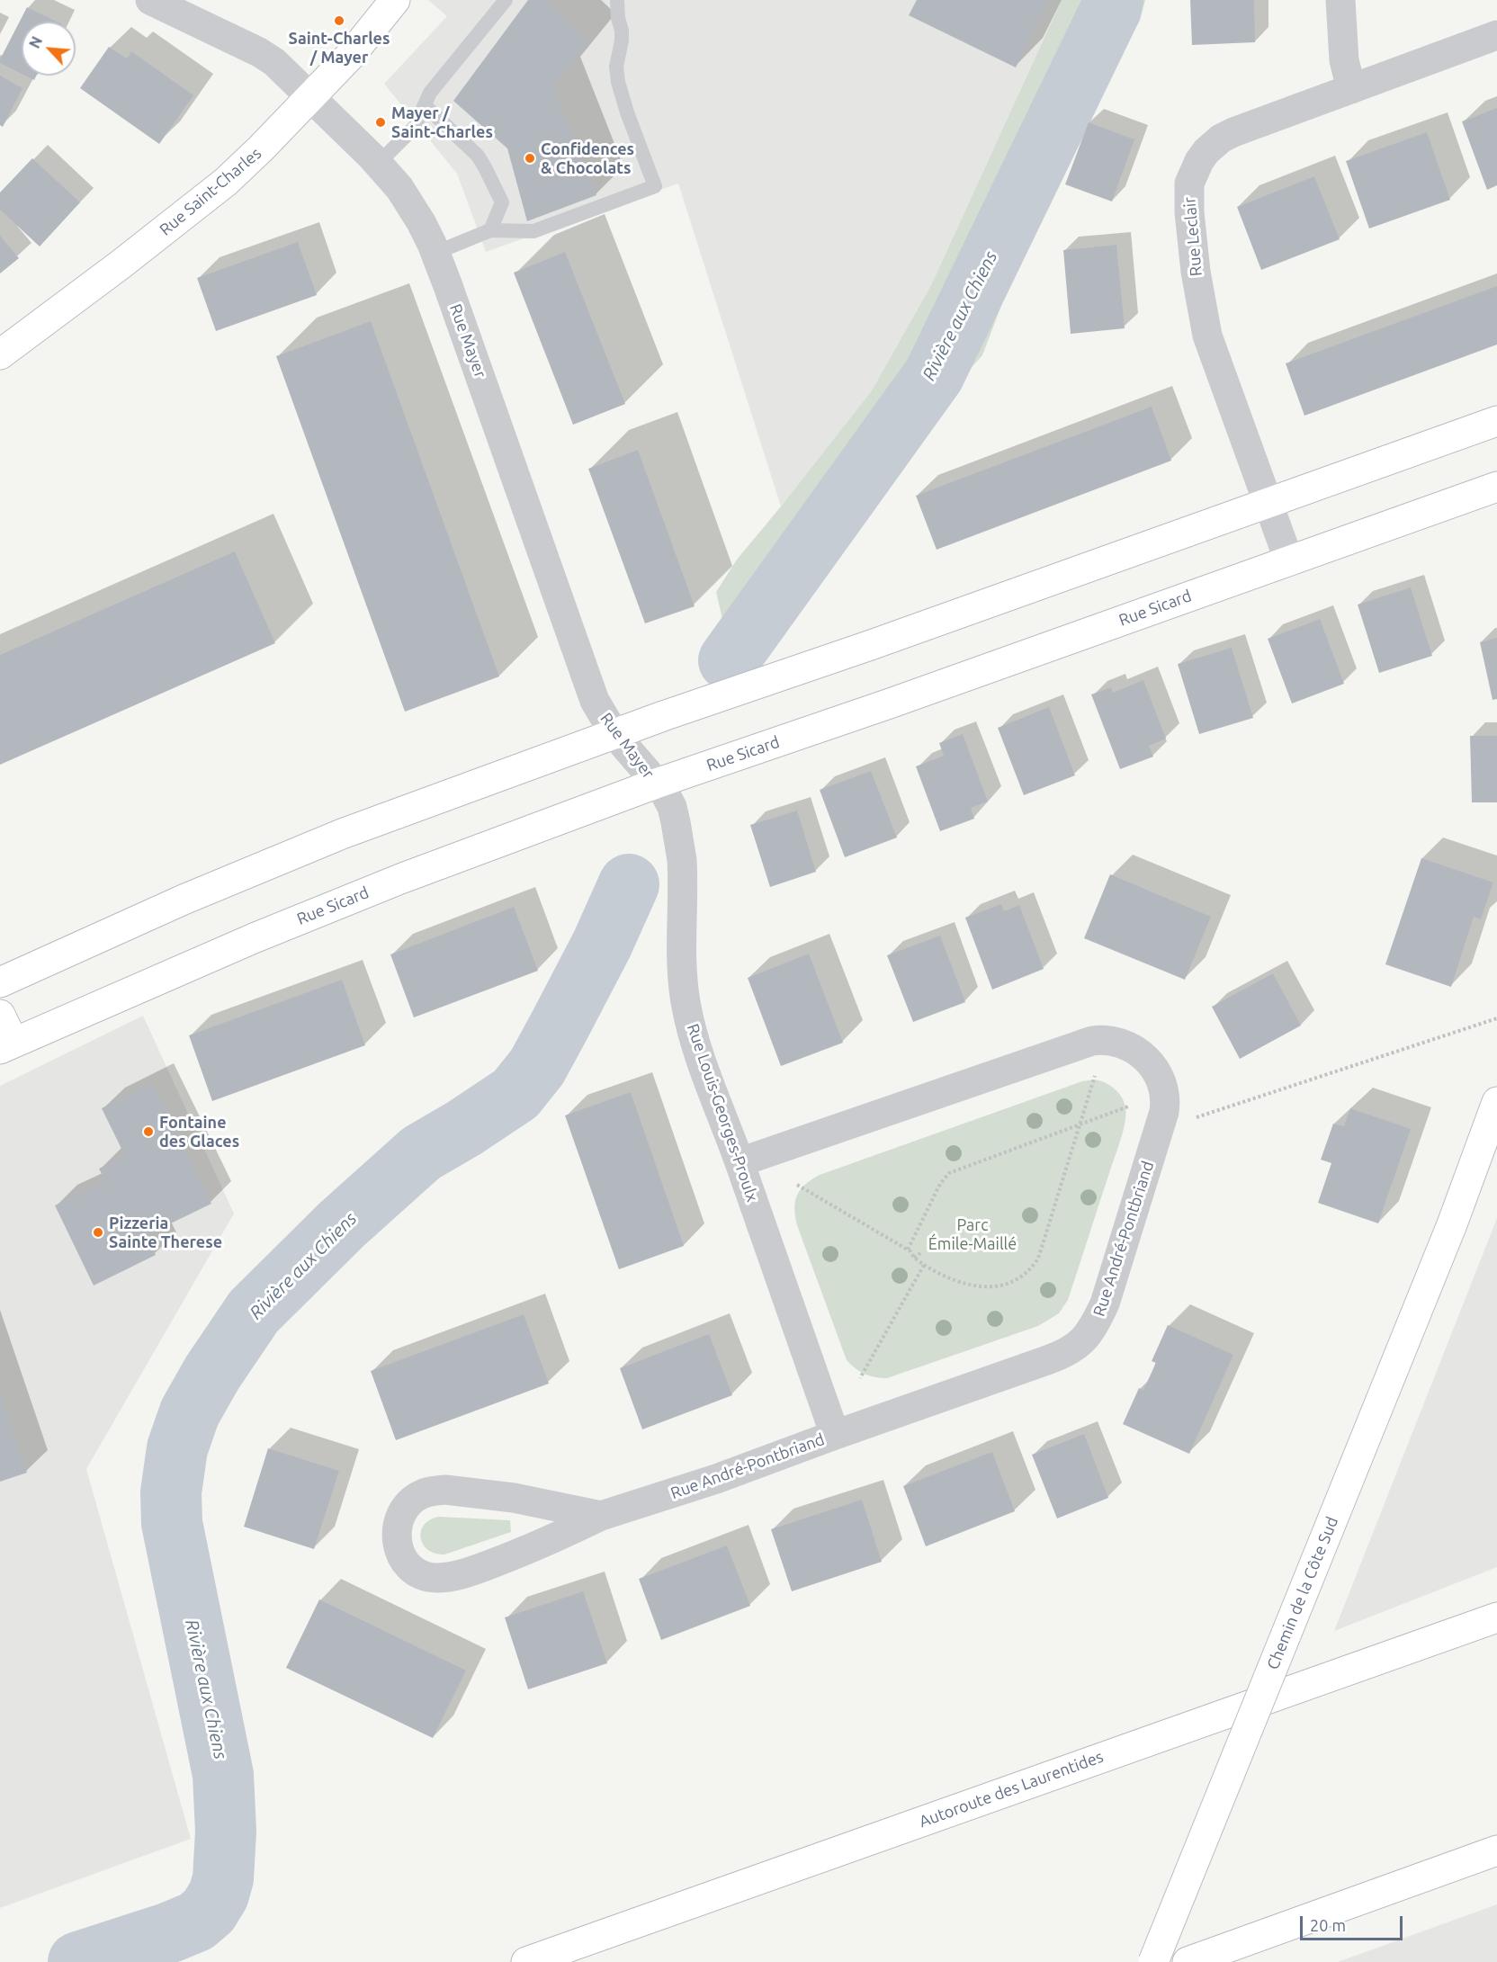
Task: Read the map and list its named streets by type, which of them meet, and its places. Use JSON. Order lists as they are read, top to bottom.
{
  "streets": {
    "main road": [
      "Rue Saint-Charles",
      "Rue Sicard",
      "Chemin de la Côte Sud",
      "Autoroute des Laurentides"
    ],
    "street": [
      "Rue Leclair",
      "Rue Mayer",
      "Rue Louis-Georges-Proulx",
      "Rue André-Pontbriand"
    ]
  },
  "crossings": [
    ["Rue Saint-Charles", "Rue Mayer"],
    ["Rue Leclair", "Rue Sicard"],
    ["Rue Mayer", "Rue Sicard"],
    ["Rue Mayer", "Rue Louis-Georges-Proulx"],
    ["Rue Sicard", "Rue Louis-Georges-Proulx"],
    ["Rue Louis-Georges-Proulx", "Rue André-Pontbriand"]
  ],
  "water": ["Rivière aux Chiens"],
  "parks": ["Parc Émile-Maillé"],
  "places": [
    "Saint-Charles / Mayer",
    "Mayer / Saint-Charles",
    "Confidences & Chocolats",
    "Fontaine des Glaces",
    "Pizzeria Sainte Therese"
  ],
  "scale_bar": "20 m",
  "north": "top left"
}
